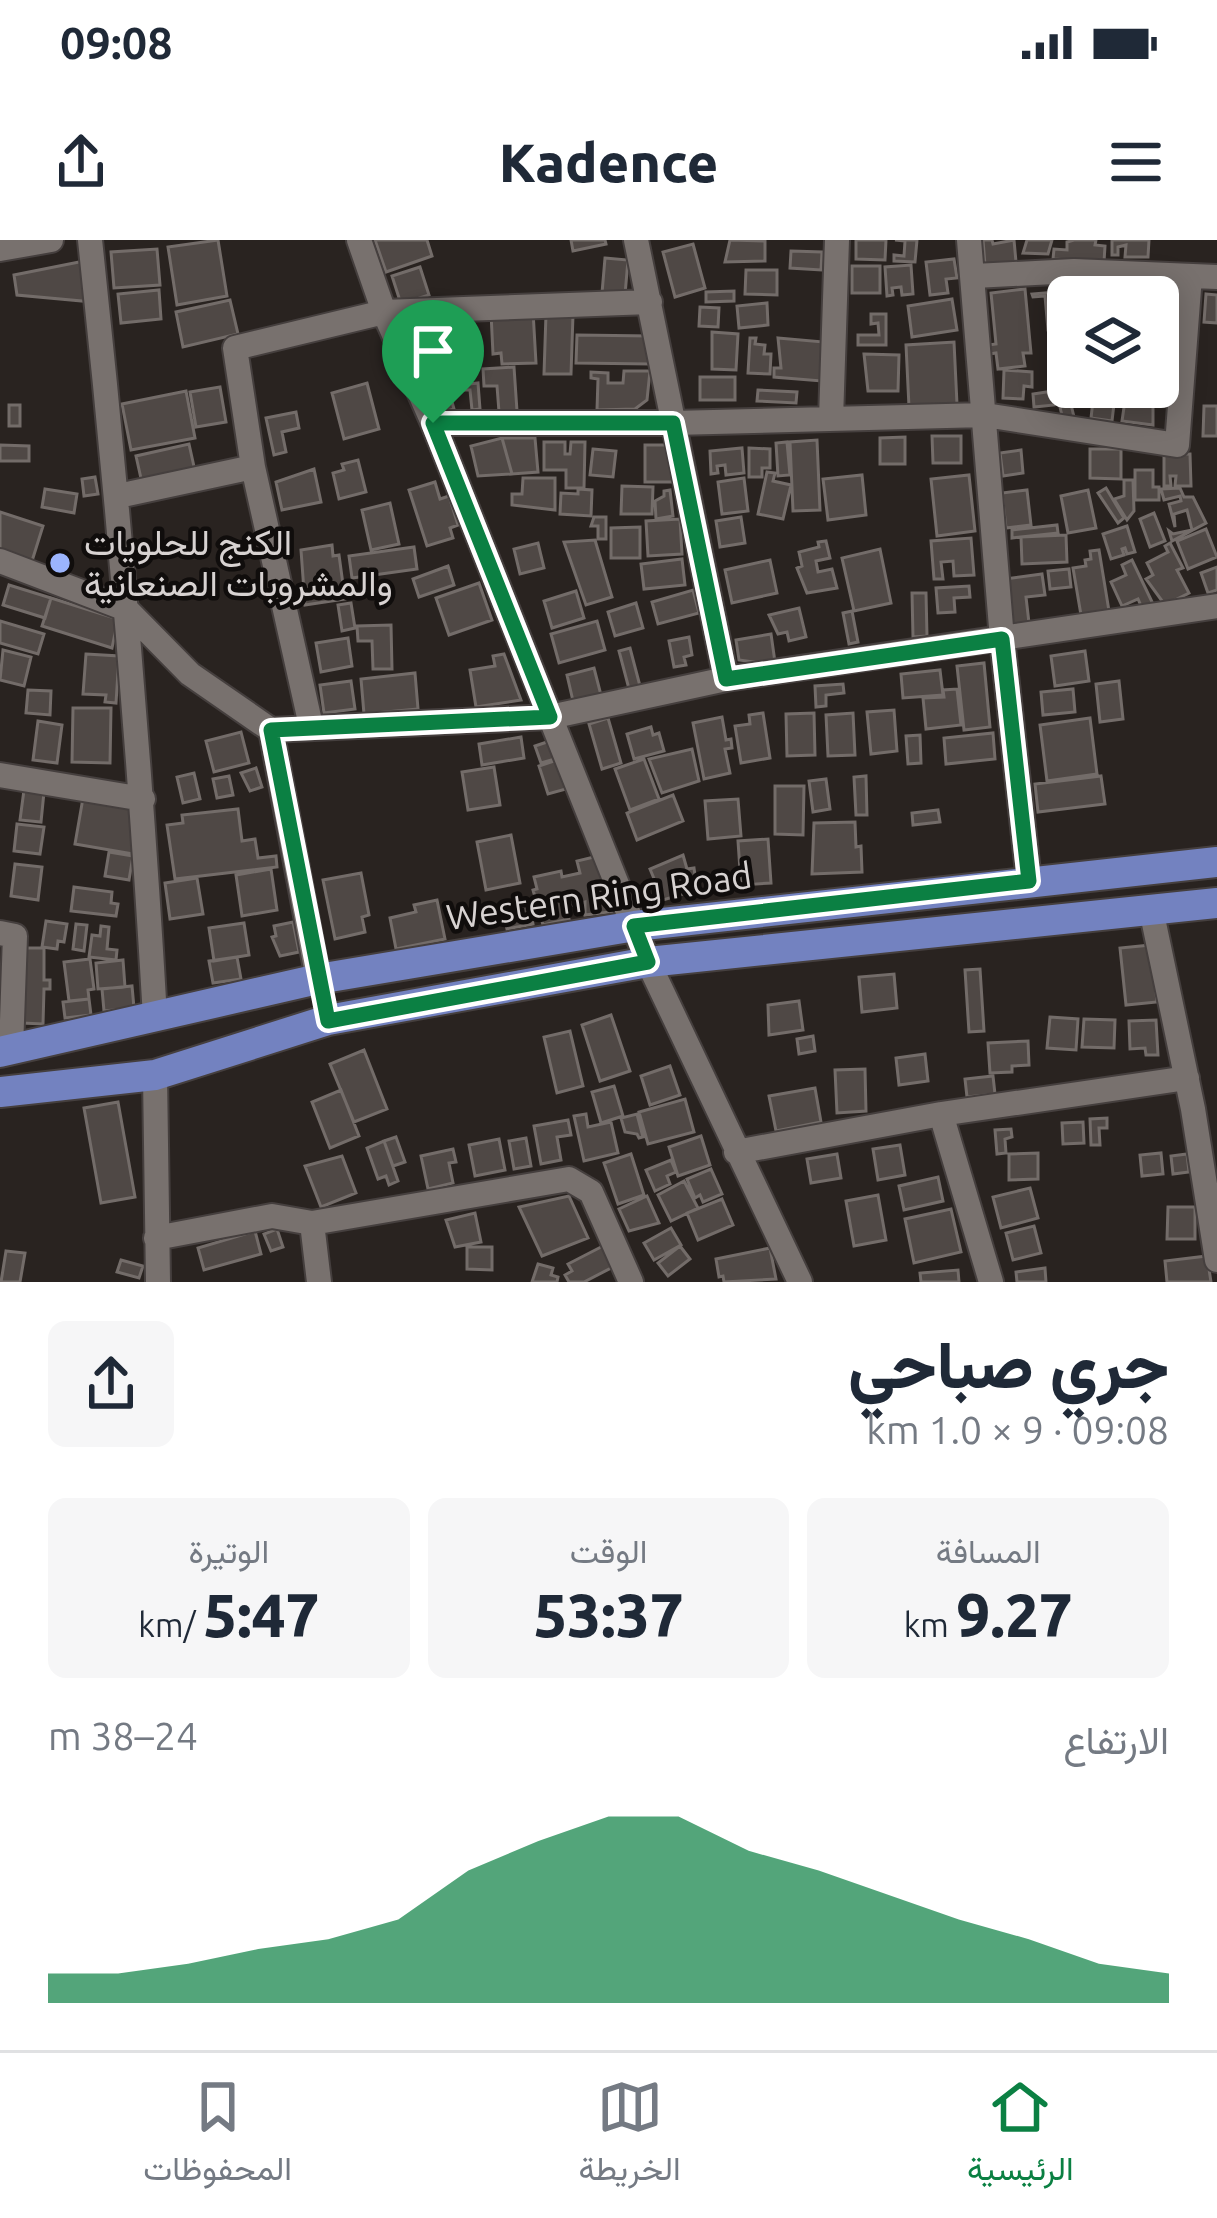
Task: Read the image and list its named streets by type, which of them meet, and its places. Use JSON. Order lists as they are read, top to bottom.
{
  "streets": {
    "main road": ["Western Ring Road"]
  },
  "places": ["الكنج للحلويات والمشروبات الصنعانية"],
  "page": {
    "status": "09:08",
    "header": "Kadence",
    "heading": ["جري صباحي", "09:08 · 9 × 1.0 km"],
    "stats": [
      ["المسافة", "9.27 km"],
      ["الوقت", "53:37"],
      ["الوتيرة", "5:47 /km"]
    ],
    "chart": ["الارتفاع", "24–38 m"],
    "tabs": ["الرئيسية", "الخريطة", "المحفوظات"]
  }
}
